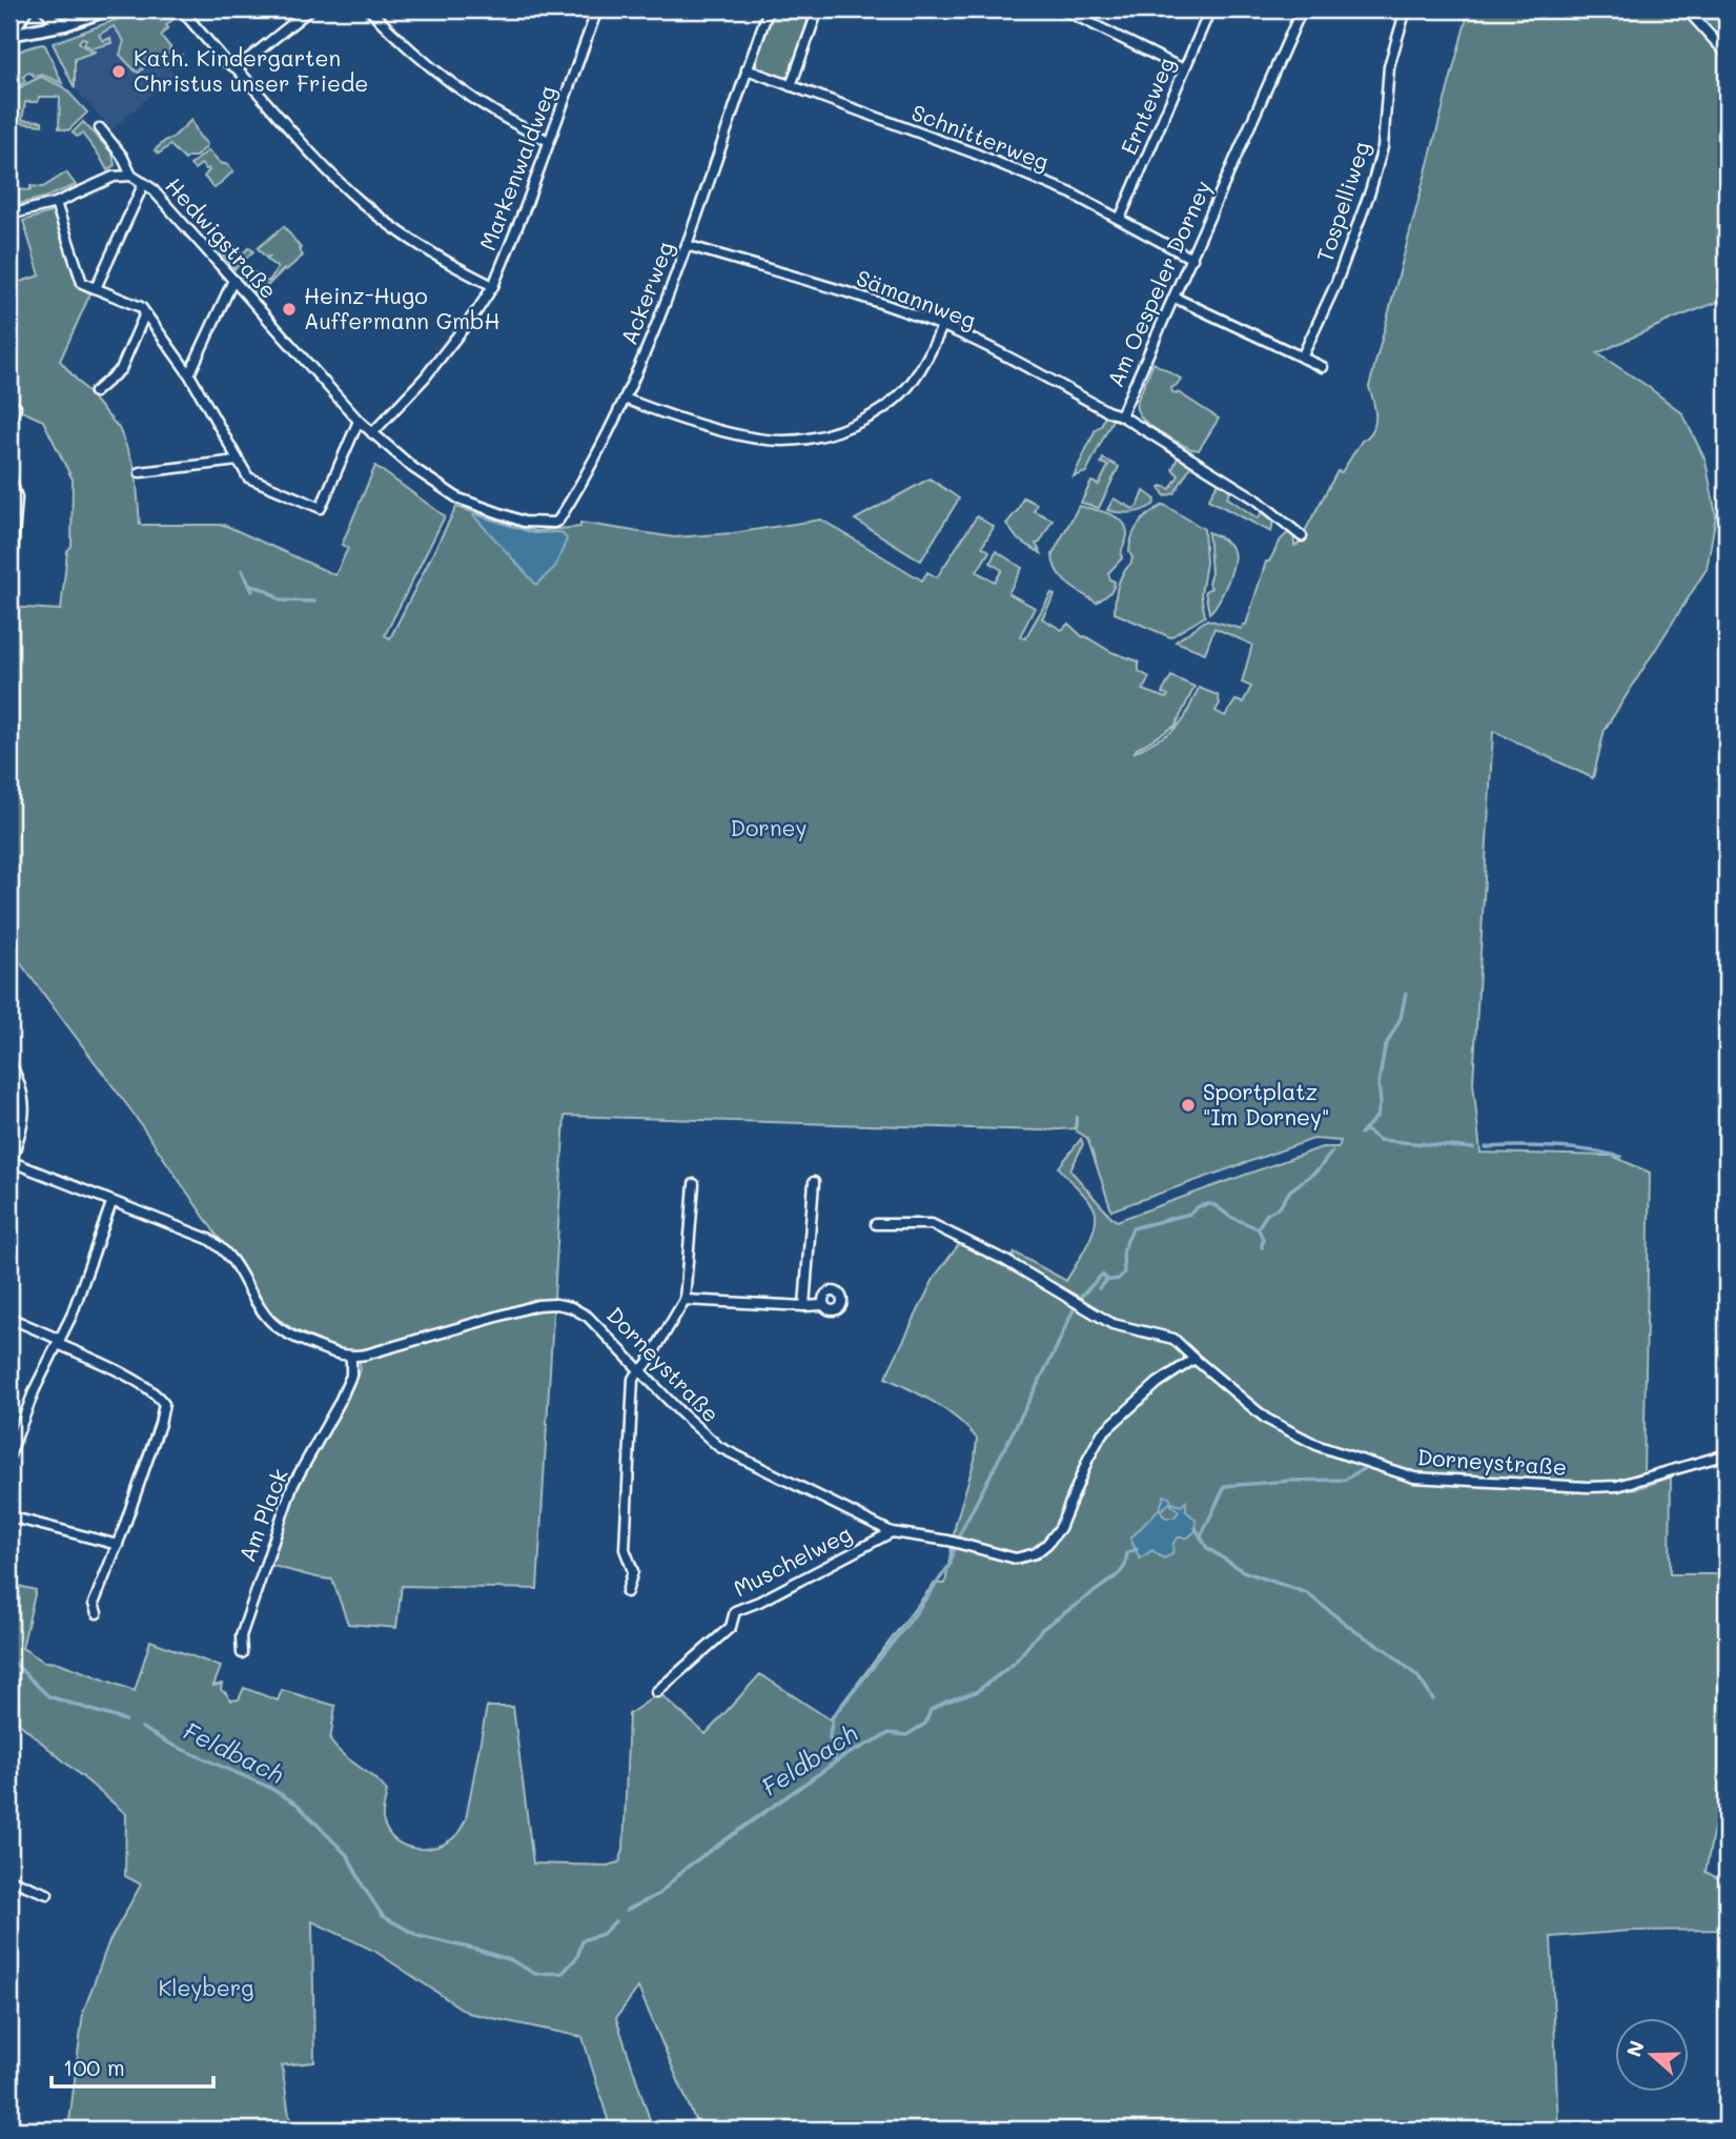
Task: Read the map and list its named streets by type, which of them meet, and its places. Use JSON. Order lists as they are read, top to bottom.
{
  "streets": {
    "street": [
      "Ernteweg",
      "Schnitterweg",
      "Markenwaldweg",
      "Tospelliweg",
      "Hedwigstraße",
      "Am Oespeler Dorney",
      "Ackerweg",
      "Sämannweg",
      "Dorneystraße",
      "Am Plack",
      "Muschelweg"
    ]
  },
  "crossings": [
    ["Ernteweg", "Schnitterweg"],
    ["Schnitterweg", "Am Oespeler Dorney"],
    ["Schnitterweg", "Ackerweg"],
    ["Markenwaldweg", "Hedwigstraße"],
    ["Hedwigstraße", "Ackerweg"],
    ["Am Oespeler Dorney", "Sämannweg"],
    ["Ackerweg", "Sämannweg"],
    ["Dorneystraße", "Am Plack"],
    ["Dorneystraße", "Muschelweg"]
  ],
  "water": ["Feldbach"],
  "parks": ["Dorney", "Kleyberg"],
  "places": ["Kath. Kindergarten Christus unser Friede", "Heinz-Hugo Auffermann GmbH", "Sportplatz \"Im Dorney\""],
  "scale_bar": "100 m",
  "north": "left"
}
